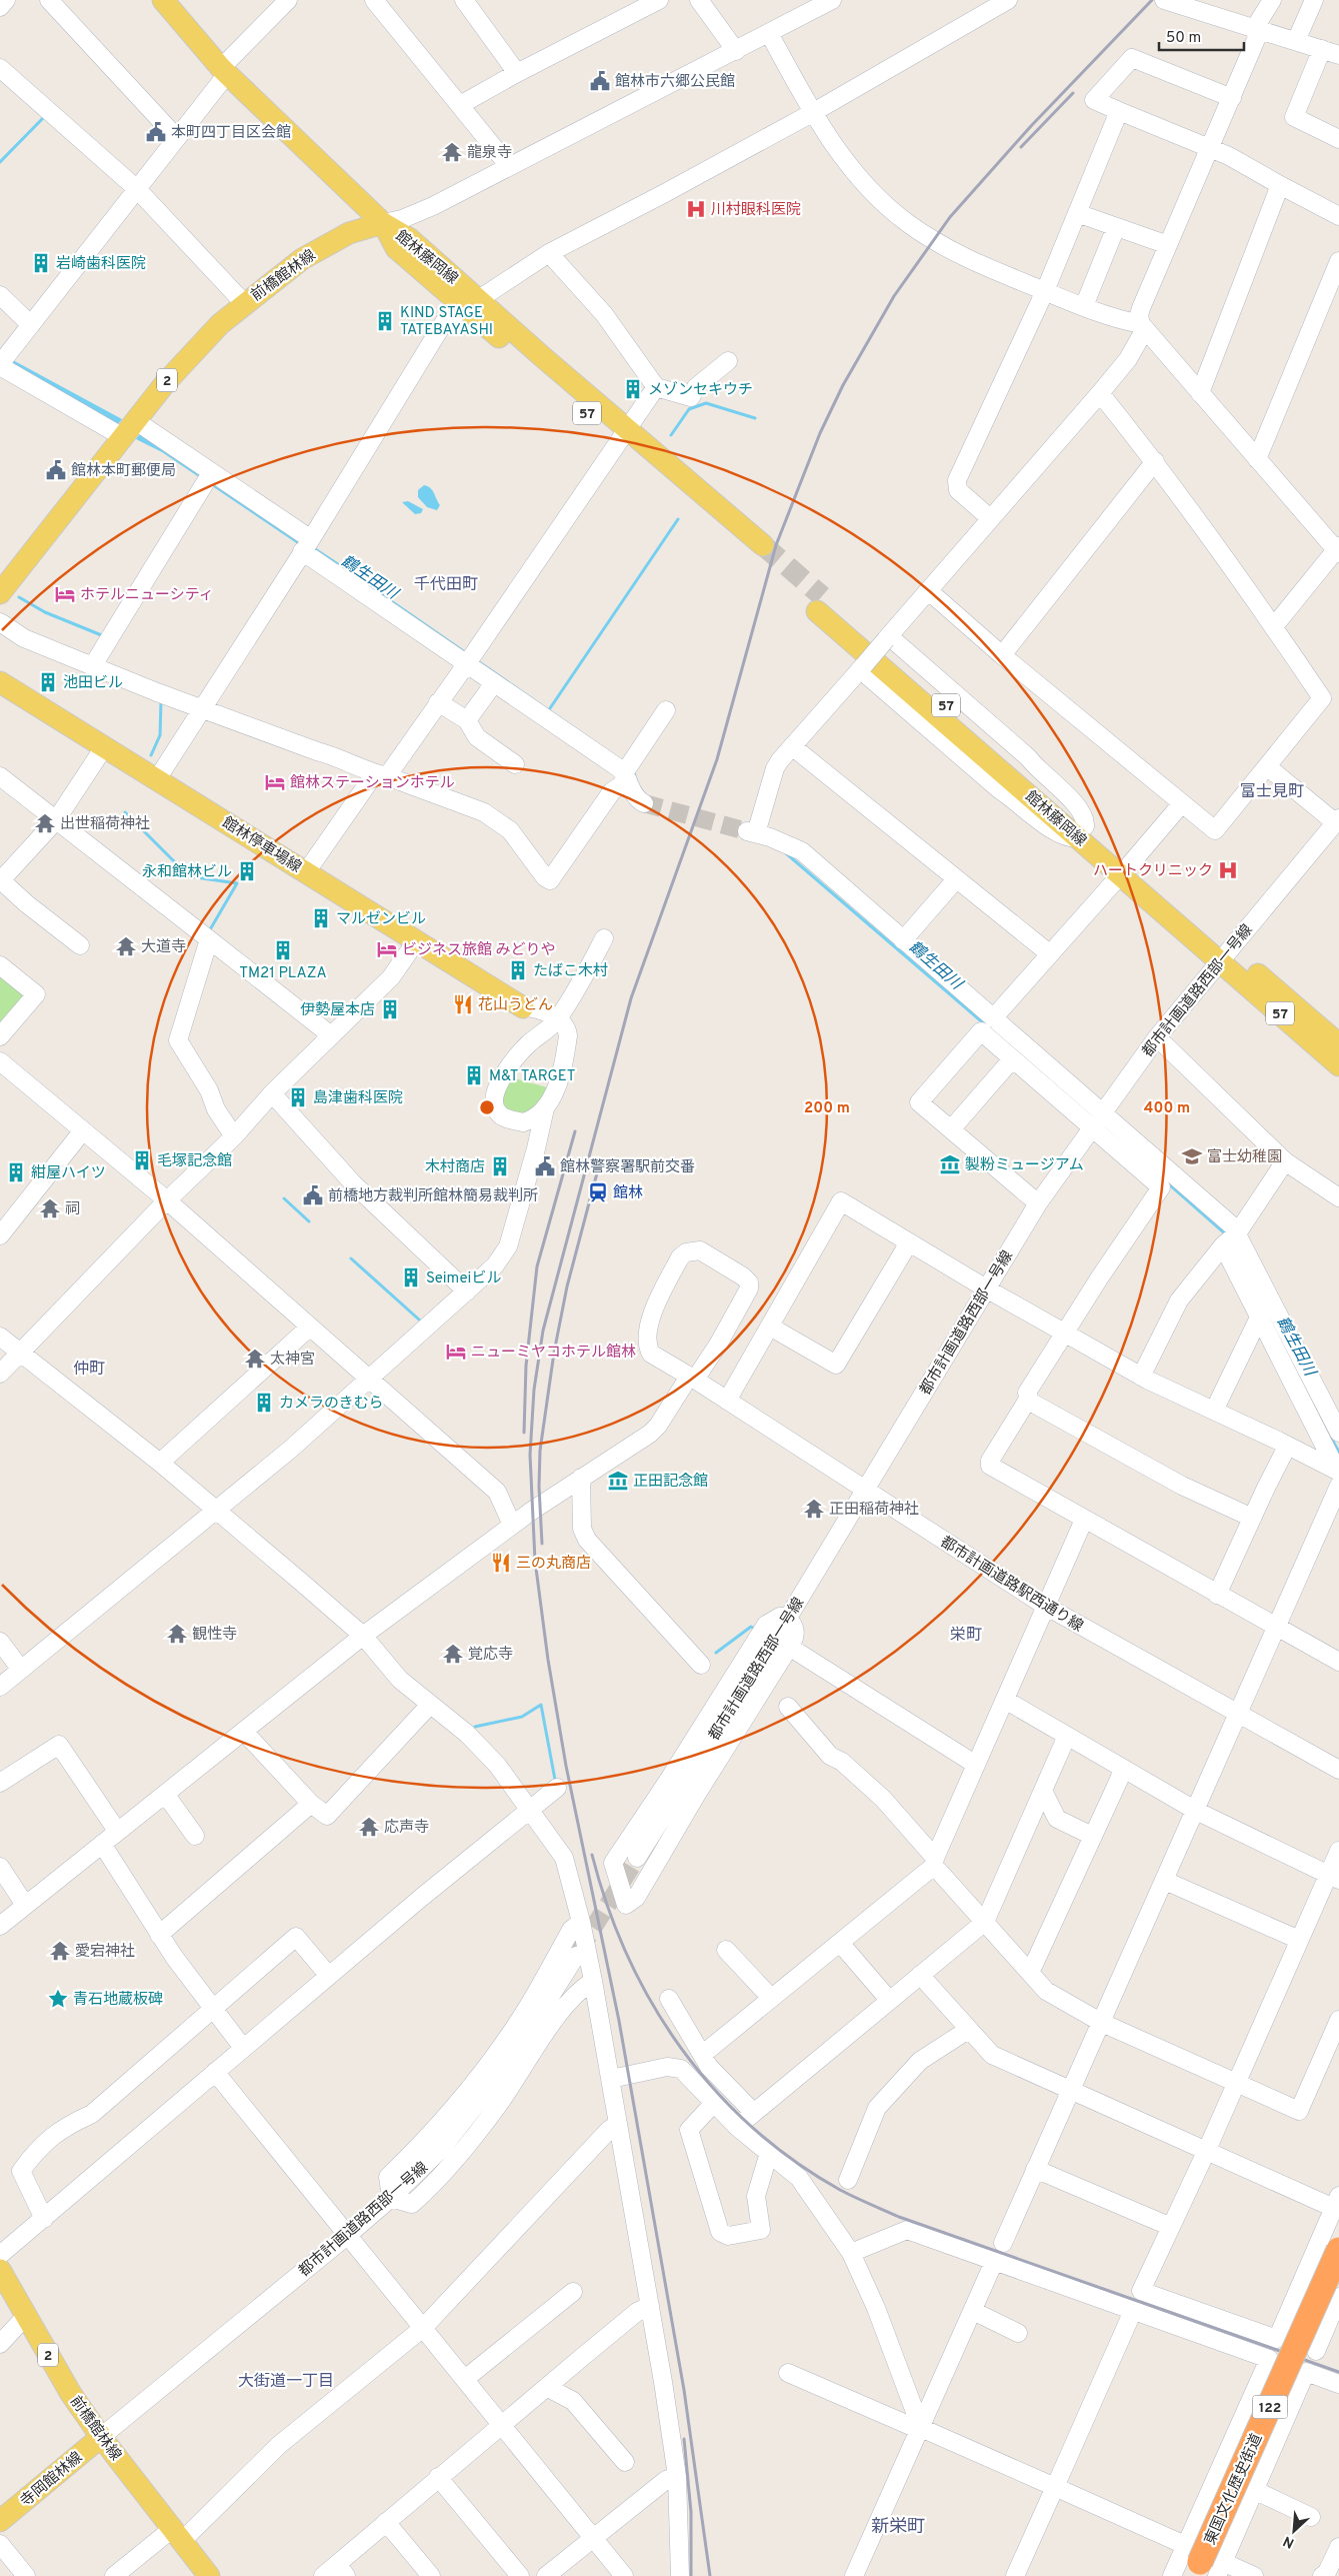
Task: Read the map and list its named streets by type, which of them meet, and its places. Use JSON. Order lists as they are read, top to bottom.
{
  "streets": {
    "highway": ["122", "東国文化歴史街道"],
    "main road": [
      "館林藤岡線",
      "前橋館林線",
      "2",
      "57",
      "館林停車場線",
      "寺岡館林線"
    ],
    "street": ["都市計画道路西部一号線", "都市計画道路駅西通り線"]
  },
  "crossings": [
    ["館林藤岡線", "前橋館林線"],
    ["館林藤岡線", "都市計画道路西部一号線"],
    ["前橋館林線", "都市計画道路西部一号線"],
    ["前橋館林線", "寺岡館林線"],
    ["都市計画道路西部一号線", "都市計画道路駅西通り線"],
    ["都市計画道路西部一号線", "寺岡館林線"]
  ],
  "districts": [
    "千代田町",
    "富士見町",
    "仲町",
    "栄町",
    "大街道一丁目",
    "新栄町"
  ],
  "water": ["鶴生田川"],
  "places": {
    "public building": [
      "館林市六郷公民館",
      "本町四丁目区会館",
      "館林本町郵便局",
      "館林警察署駅前交番",
      "前橋地方裁判所館林簡易裁判所"
    ],
    "temple": [
      "龍泉寺",
      "出世稲荷神社",
      "大道寺",
      "祠",
      "太神宮",
      "正田稲荷神社",
      "観性寺",
      "覚応寺",
      "応声寺",
      "愛宕神社"
    ],
    "hospital": ["川村眼科医院", "ハートクリニック"],
    "building": [
      "岩崎歯科医院",
      "KIND STAGE TATEBAYASHI",
      "メゾンセキウチ",
      "池田ビル",
      "永和館林ビル",
      "マルゼンビル",
      "TM21 PLAZA",
      "たばこ木村",
      "伊勢屋本店",
      "M&T TARGET",
      "島津歯科医院",
      "毛塚記念館",
      "木村商店",
      "紺屋ハイツ",
      "Seimeiビル",
      "カメラのきむら"
    ],
    "hotel": [
      "ホテルニューシティ",
      "館林ステーションホテル",
      "ビジネス旅館 みどりや",
      "ニューミヤコホテル館林"
    ],
    "restaurant": ["花山うどん", "三の丸商店"],
    "school or university": ["富士幼稚園"],
    "museum": ["製粉ミュージアム", "正田記念館"],
    "station": ["館林"],
    "place": ["青石地蔵板碑"]
  },
  "scale_bar": "50 m",
  "north": "bottom left",
  "rings": ["200 m", "400 m"]
}
